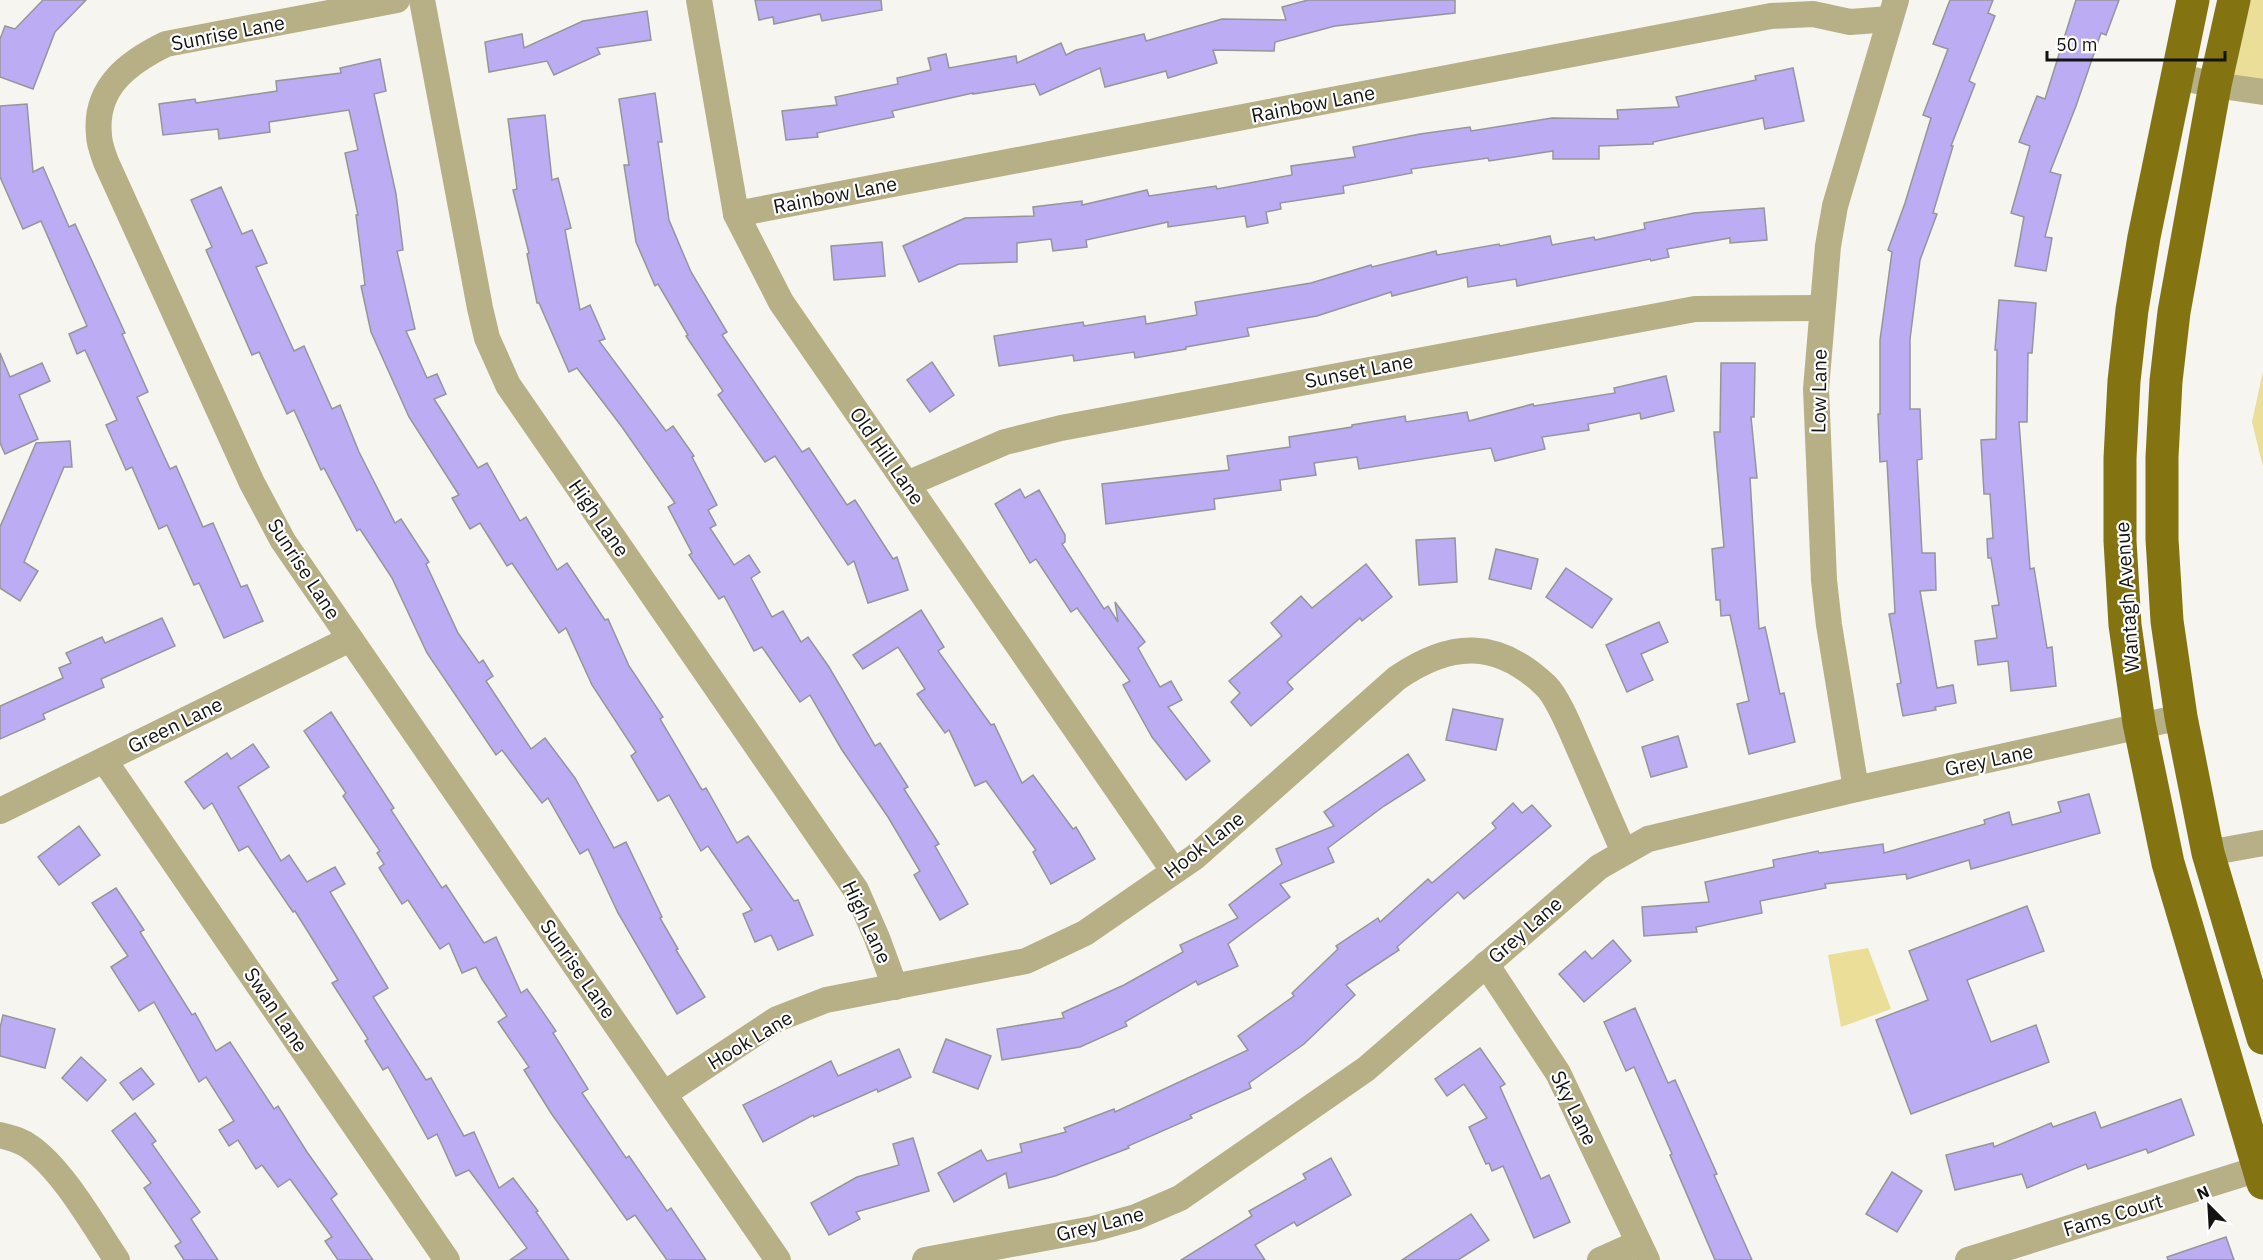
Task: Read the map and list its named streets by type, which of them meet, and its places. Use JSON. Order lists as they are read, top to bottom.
{
  "streets": {
    "main road": ["Wantagh Avenue"],
    "street": [
      "Sunrise Lane",
      "Rainbow Lane",
      "Sunset Lane",
      "Low Lane",
      "Old Hill Lane",
      "High Lane",
      "Green Lane",
      "Grey Lane",
      "Hook Lane",
      "Swan Lane",
      "Sky Lane",
      "Fams Court"
    ]
  },
  "crossings": [
    ["Sunrise Lane", "Green Lane"],
    ["Sunrise Lane", "Hook Lane"],
    ["Rainbow Lane", "Low Lane"],
    ["Rainbow Lane", "Old Hill Lane"],
    ["Sunset Lane", "Low Lane"],
    ["Sunset Lane", "Old Hill Lane"],
    ["Low Lane", "Grey Lane"],
    ["Old Hill Lane", "Hook Lane"],
    ["High Lane", "Hook Lane"],
    ["Wantagh Avenue", "Grey Lane"],
    ["Wantagh Avenue", "Fams Court"],
    ["Green Lane", "Swan Lane"],
    ["Grey Lane", "Hook Lane"],
    ["Grey Lane", "Sky Lane"]
  ],
  "scale_bar": "50 m",
  "north": "top left"
}
